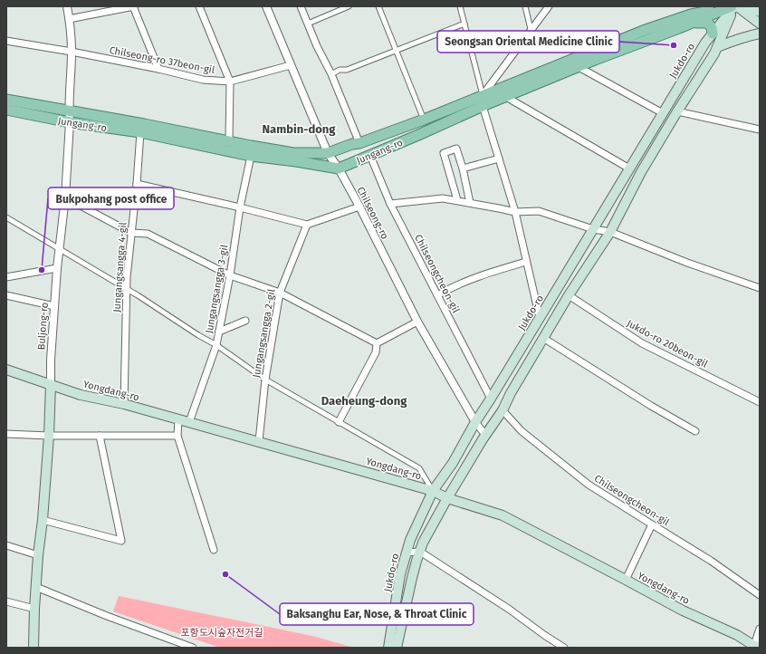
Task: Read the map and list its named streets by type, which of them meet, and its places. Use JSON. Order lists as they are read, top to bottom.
{
  "streets": {
    "main road": [
      "Jukdo-ro",
      "Jungang-ro",
      "Buljong-ro",
      "Yongdang-ro"
    ],
    "street": [
      "Chilseong-ro 37beon-gil",
      "Chilseong-ro",
      "Jungangsangga 4-gil",
      "Chilseongcheon-gil",
      "Jungangsangga 3-gil",
      "Jungangsangga 2-gil",
      "Jukdo-ro 20beon-gil"
    ]
  },
  "crossings": [
    ["Chilseong-ro 37beon-gil", "Chilseong-ro"],
    ["Chilseong-ro 37beon-gil", "Buljong-ro"],
    ["Jukdo-ro", "Jungang-ro"],
    ["Jukdo-ro", "Chilseong-ro"],
    ["Jukdo-ro", "Chilseongcheon-gil"],
    ["Jukdo-ro", "Yongdang-ro"],
    ["Jungang-ro", "Chilseong-ro"],
    ["Jungang-ro", "Jungangsangga 4-gil"],
    ["Jungang-ro", "Chilseongcheon-gil"],
    ["Jungang-ro", "Jungangsangga 3-gil"],
    ["Jungang-ro", "Buljong-ro"],
    ["Jungangsangga 4-gil", "Yongdang-ro"],
    ["Jungangsangga 3-gil", "Yongdang-ro"],
    ["Buljong-ro", "Yongdang-ro"],
    ["Jungangsangga 2-gil", "Yongdang-ro"]
  ],
  "districts": ["Nambin-dong", "Daeheung-dong"],
  "parks": ["포항도시숲자전거길"],
  "places": ["Seongsan Oriental Medicine Clinic", "Bukpohang post office", "Baksanghu Ear, Nose, & Throat Clinic"]
}
